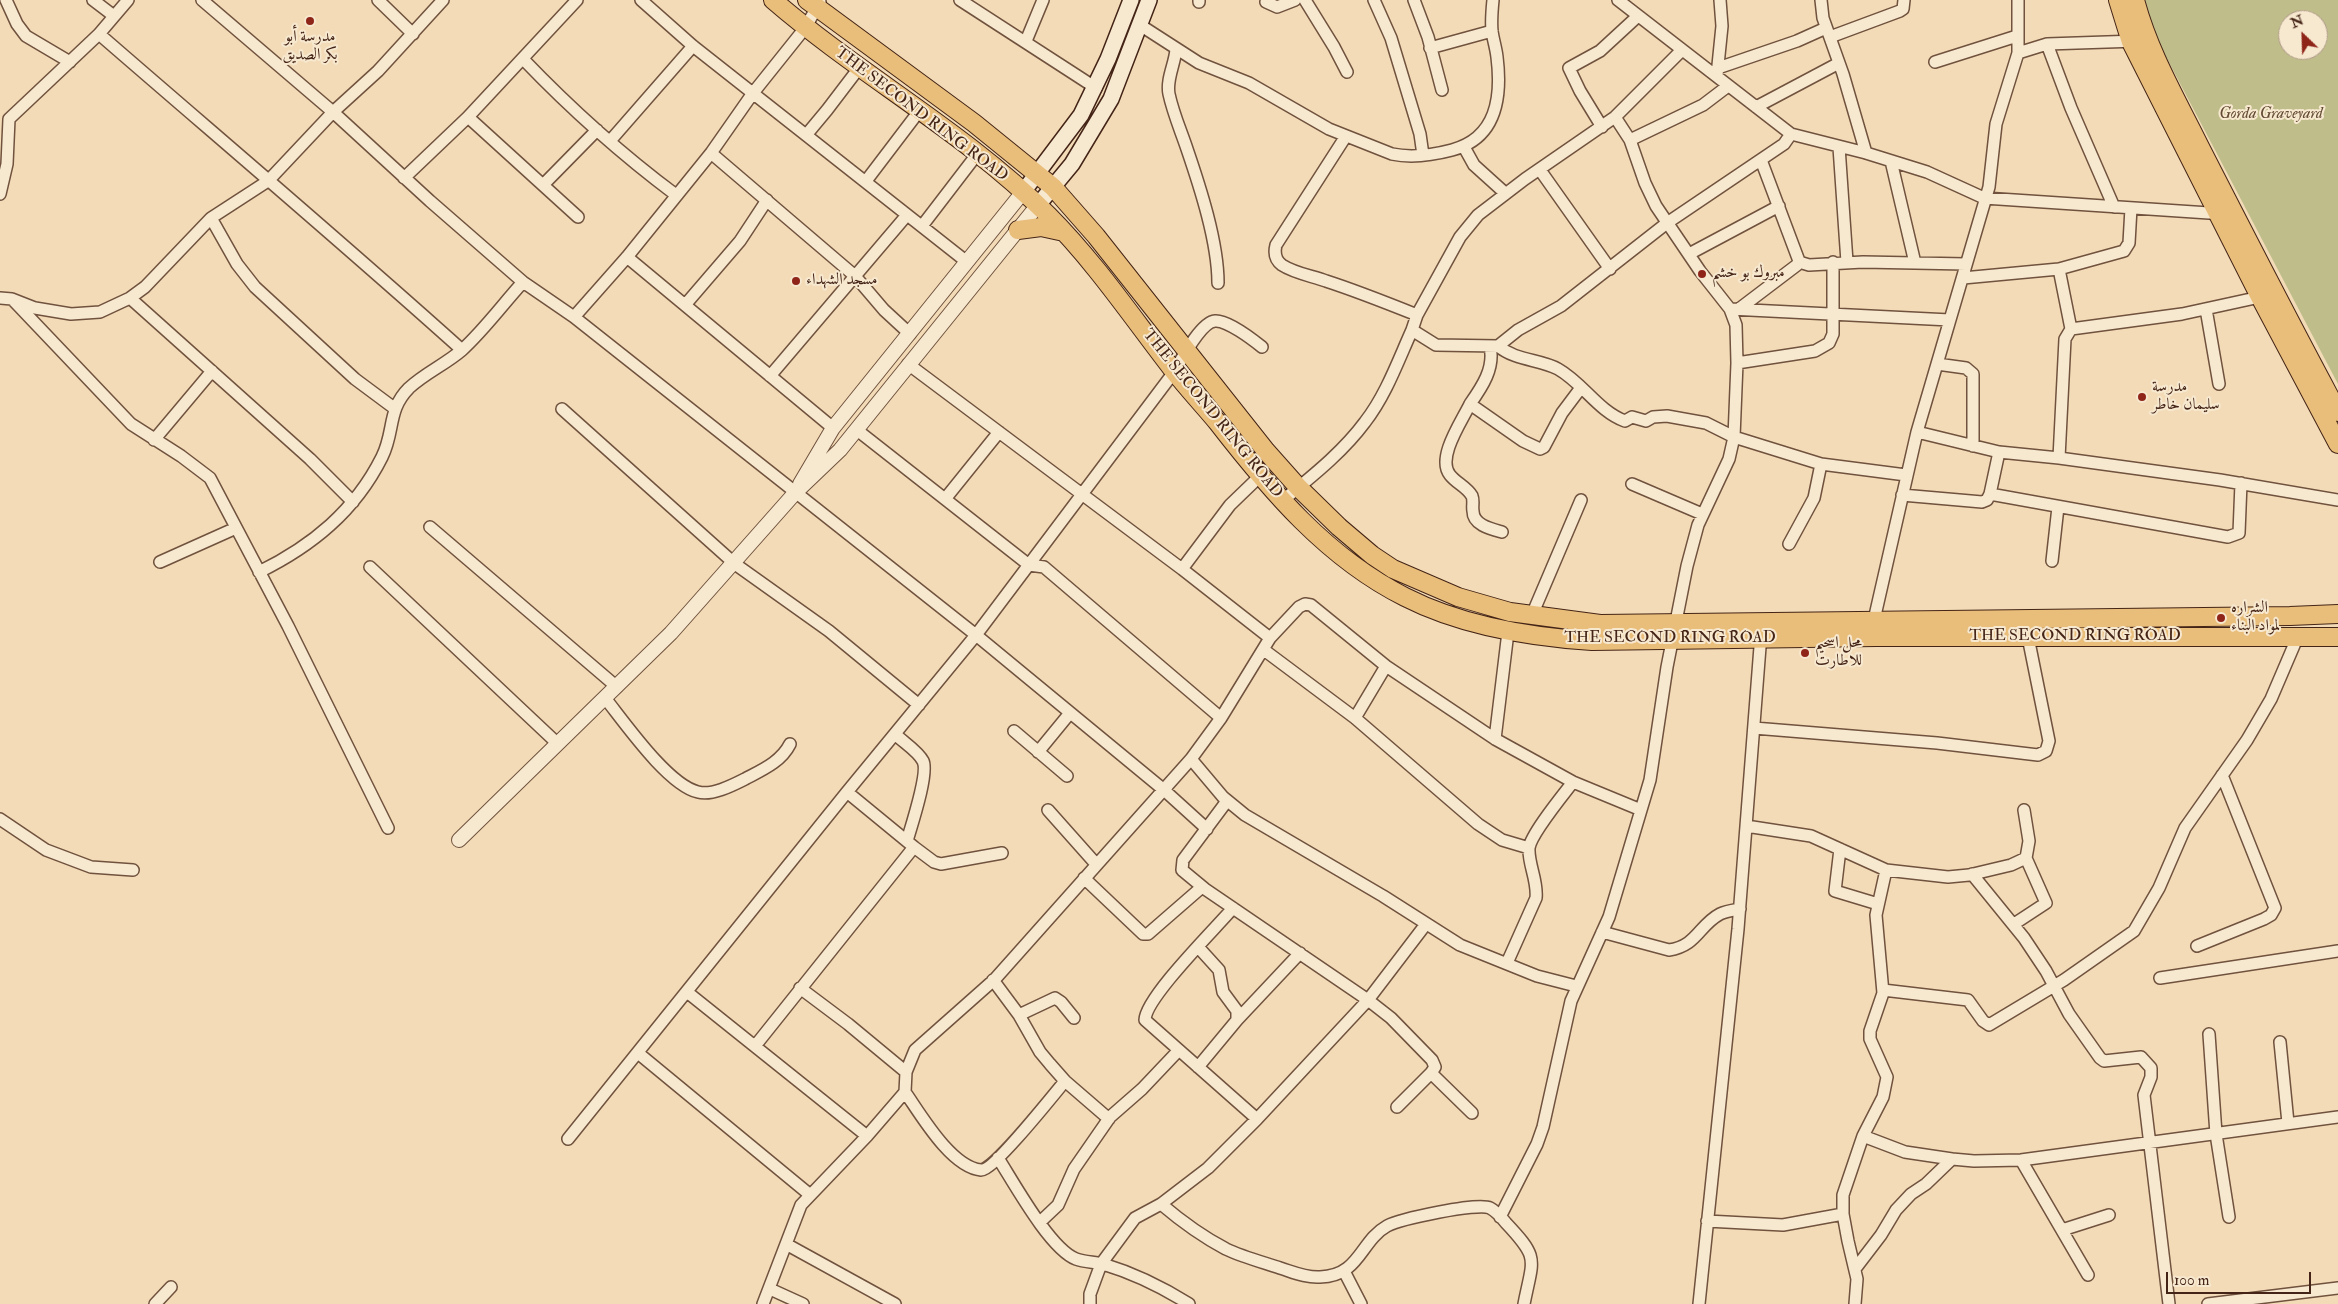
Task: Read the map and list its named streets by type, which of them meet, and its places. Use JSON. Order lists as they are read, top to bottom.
{
  "streets": {
    "main road": ["THE SECOND RING ROAD"]
  },
  "parks": ["Gorda Graveyard"],
  "places": [
    "مدرسة أبو بكر الصديق",
    "مبروك بو خشم",
    "مسجد الشهداء",
    "مدرسة سليمان خاطر",
    "الشراره لمواد البناء",
    "محل اسحيم للاطارت"
  ],
  "scale_bar": "100 m",
  "north": "top left"
}
